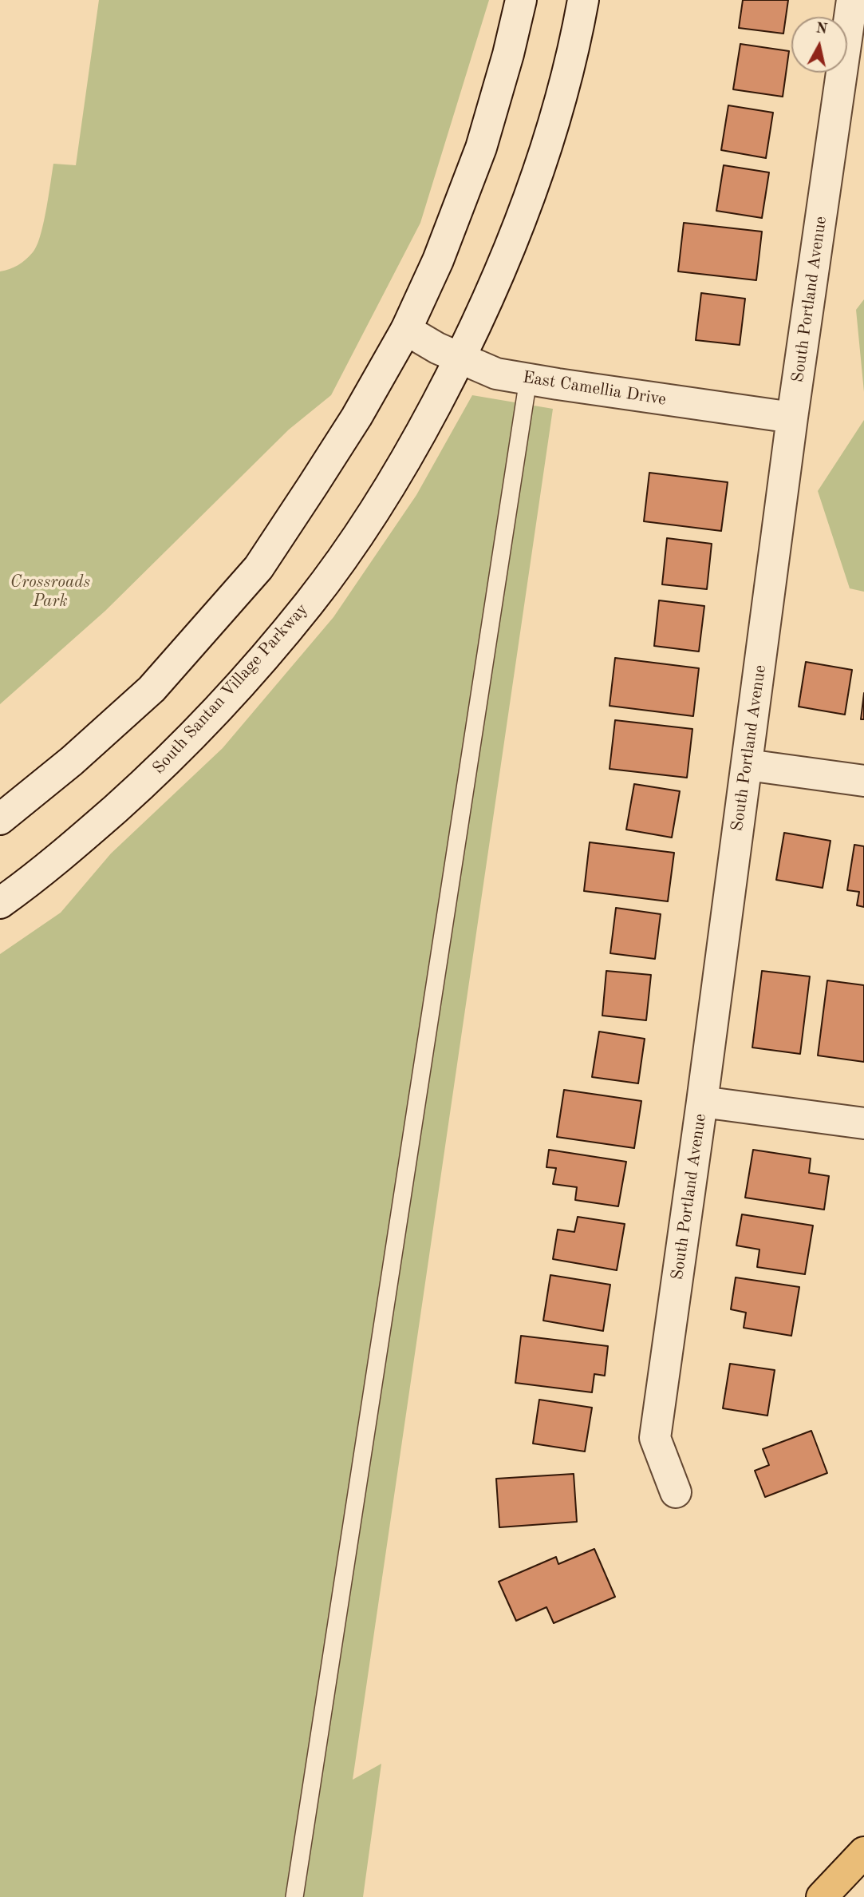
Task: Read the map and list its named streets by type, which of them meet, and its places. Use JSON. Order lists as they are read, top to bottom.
{
  "streets": {
    "street": ["South Portland Avenue", "East Camellia Drive", "South Santan Village Parkway"]
  },
  "crossings": [
    ["South Portland Avenue", "East Camellia Drive"],
    ["East Camellia Drive", "South Santan Village Parkway"]
  ],
  "parks": ["Crossroads Park"],
  "north": "top"
}
